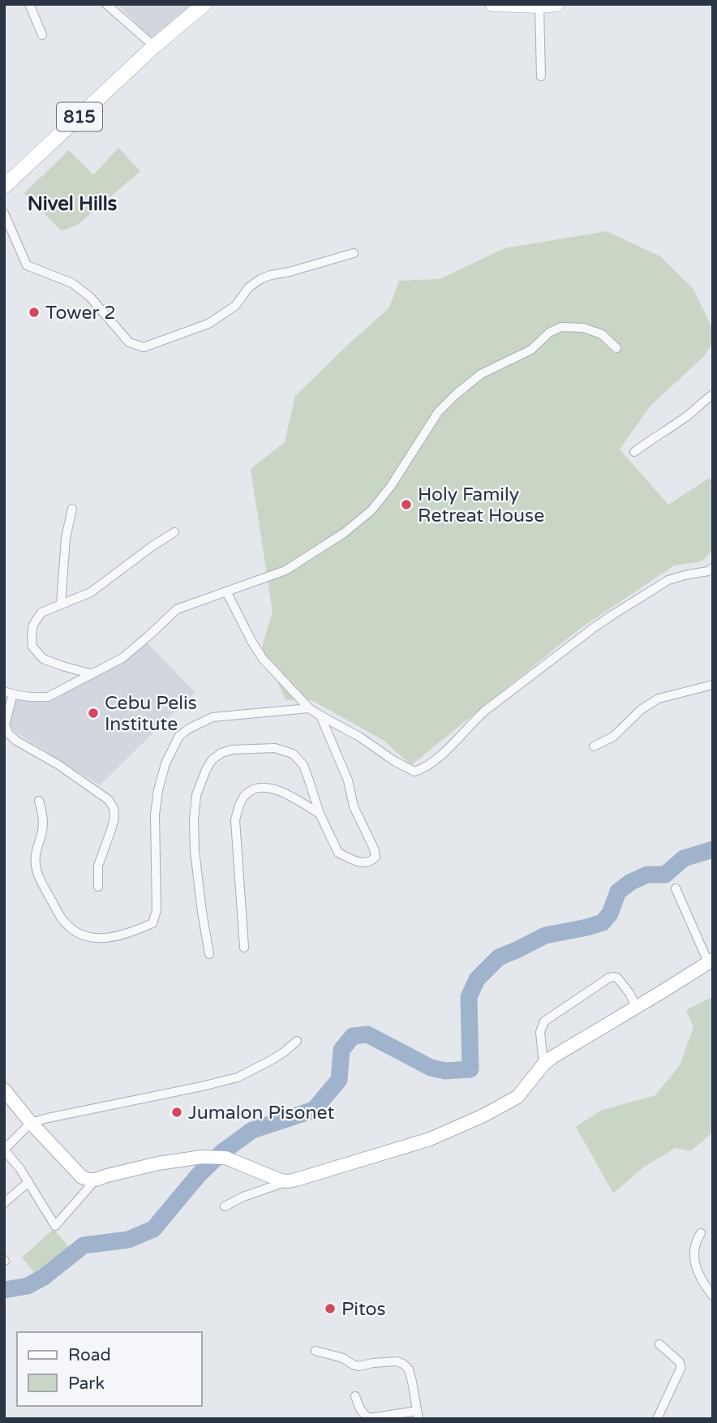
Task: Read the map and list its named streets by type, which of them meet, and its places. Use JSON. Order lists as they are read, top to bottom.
{
  "streets": {
    "main road": ["815"]
  },
  "districts": ["Nivel Hills"],
  "places": [
    "Tower 2",
    "Holy Family Retreat House",
    "Cebu Pelis Institute",
    "Jumalon Pisonet",
    "Pitos"
  ],
  "legend": ["Road", "Park"]
}
